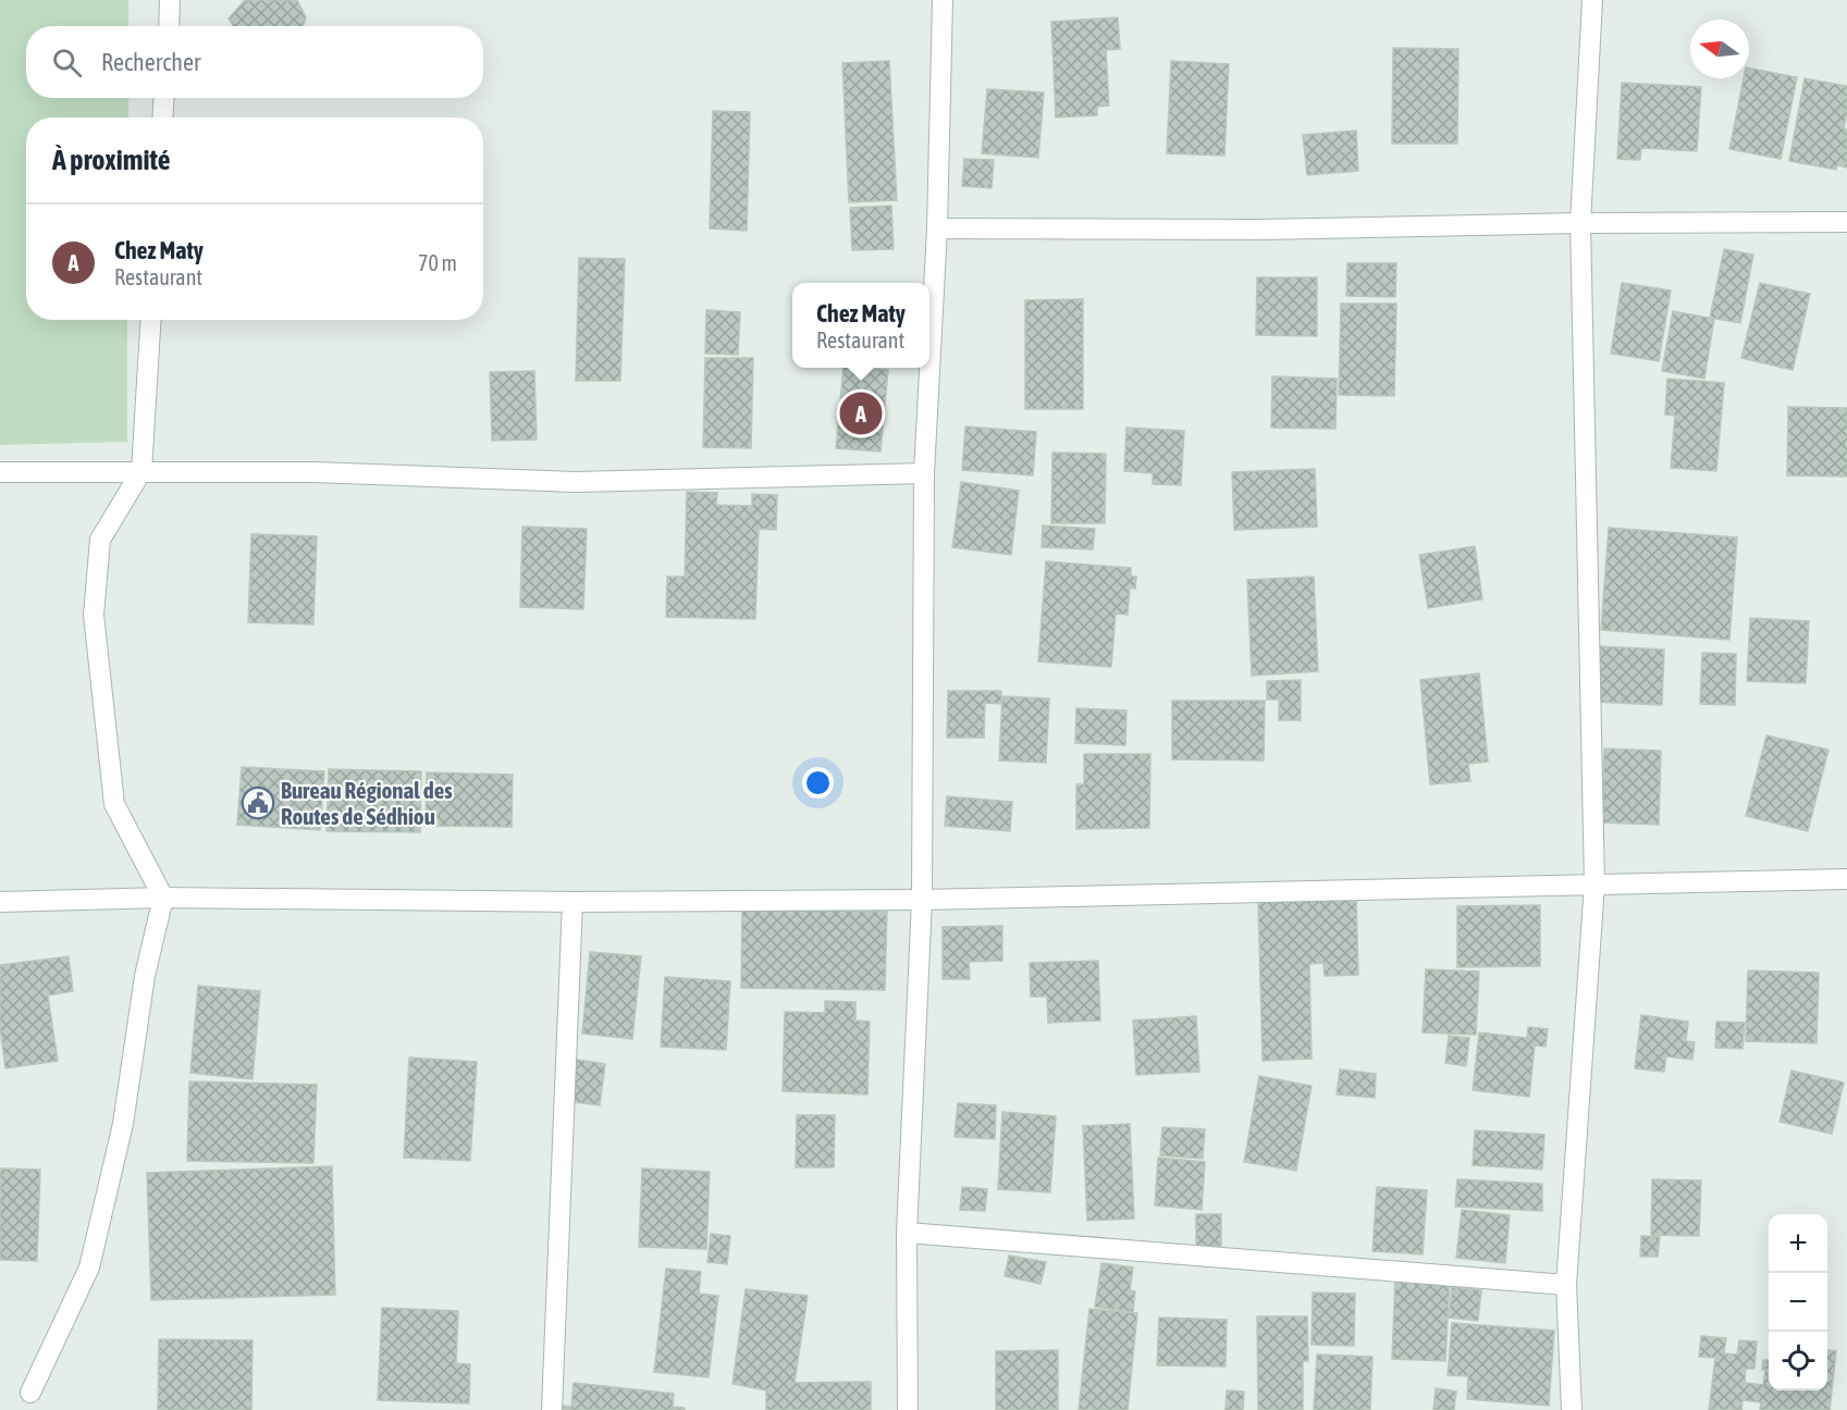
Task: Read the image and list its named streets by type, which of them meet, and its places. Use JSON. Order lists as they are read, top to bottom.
{
  "places": {
    "public building": ["Bureau Régional des Routes de Sédhiou"]
  },
  "north": "left",
  "page": {
    "search": "Rechercher",
    "heading": "À proximité",
    "list": [
      {
        "mark": "A",
        "name": "Chez Maty",
        "note": "Restaurant",
        "value": "70 m"
      }
    ],
    "popup": ["Chez Maty", "Restaurant"],
    "pins": "A",
    "map_buttons": ["+", "−"]
  }
}
